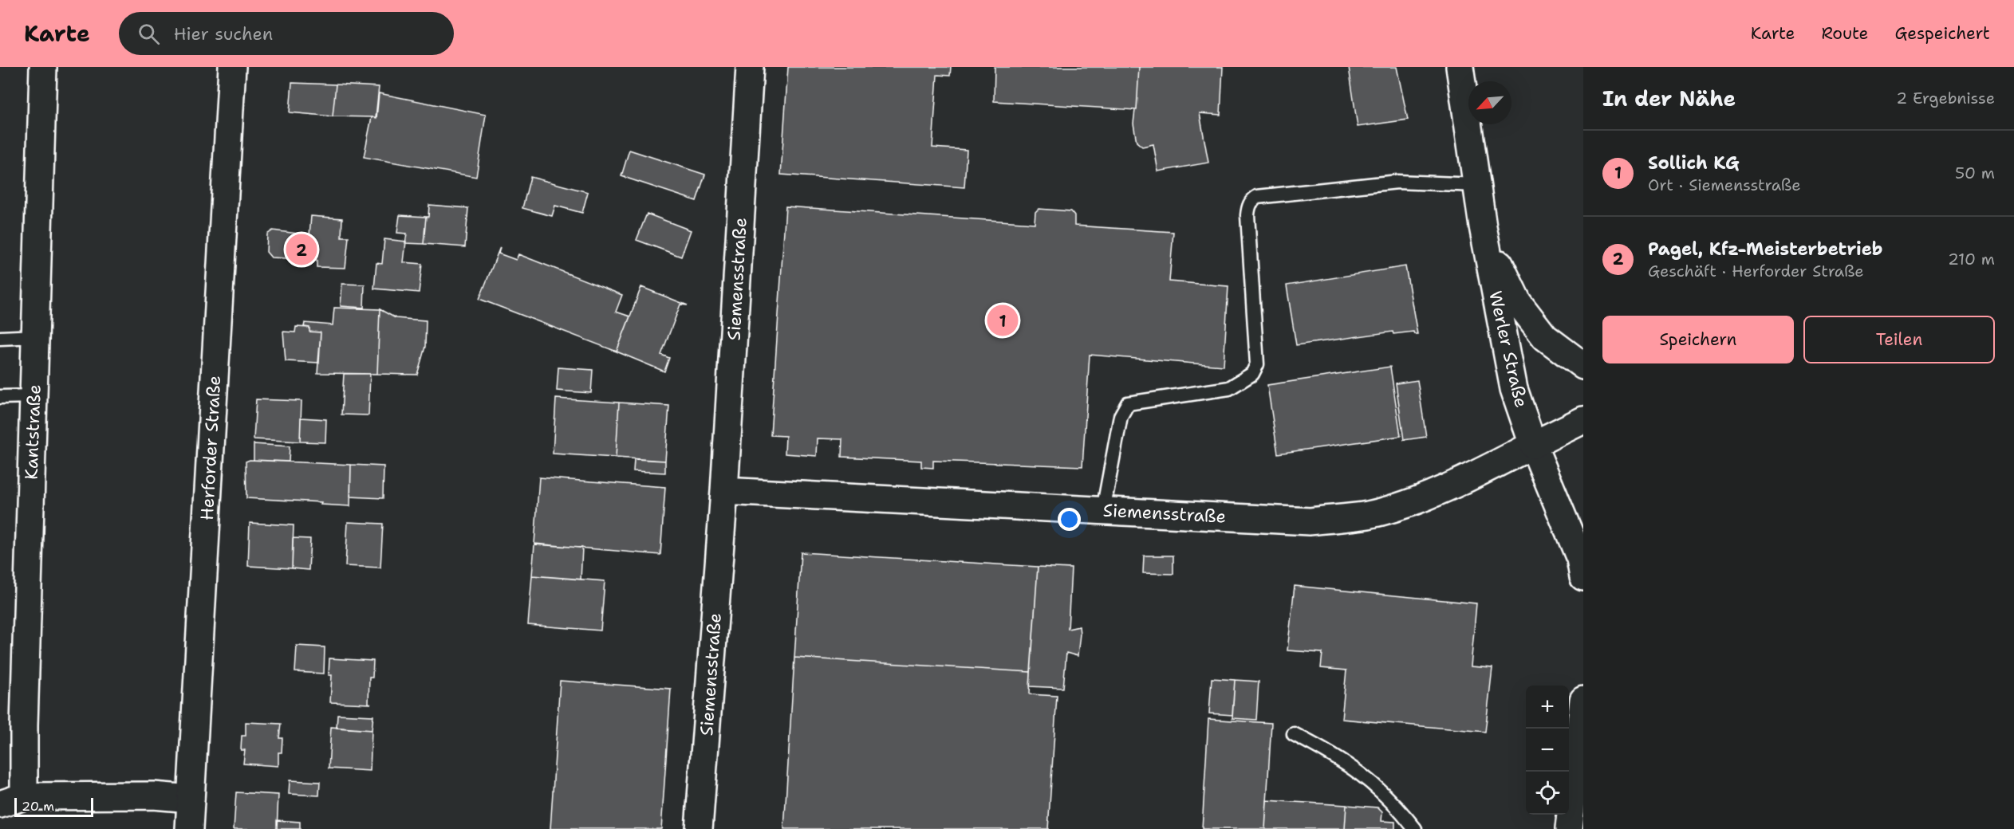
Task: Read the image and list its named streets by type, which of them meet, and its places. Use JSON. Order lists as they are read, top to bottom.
{
  "streets": {
    "street": [
      "Siemensstraße",
      "Werler Straße",
      "Kantstraße",
      "Herforder Straße"
    ]
  },
  "crossings": [
    ["Siemensstraße", "Werler Straße"]
  ],
  "scale_bar": "20 m",
  "north": "bottom left",
  "page": {
    "header": "Karte",
    "search": "Hier suchen",
    "nav": ["Karte", "Route", "Gespeichert"],
    "heading": ["In der Nähe", "2 Ergebnisse"],
    "list": [
      {
        "mark": "1",
        "name": "Sollich KG",
        "note": "Ort · Siemensstraße",
        "value": "50 m"
      },
      {
        "mark": "2",
        "name": "Pagel, Kfz-Meisterbetrieb",
        "note": "Geschäft · Herforder Straße",
        "value": "210 m"
      }
    ],
    "pins": ["2", "1"],
    "buttons": ["Speichern", "Teilen"],
    "map_buttons": ["+", "−"],
    "scale": "20 m"
  }
}
